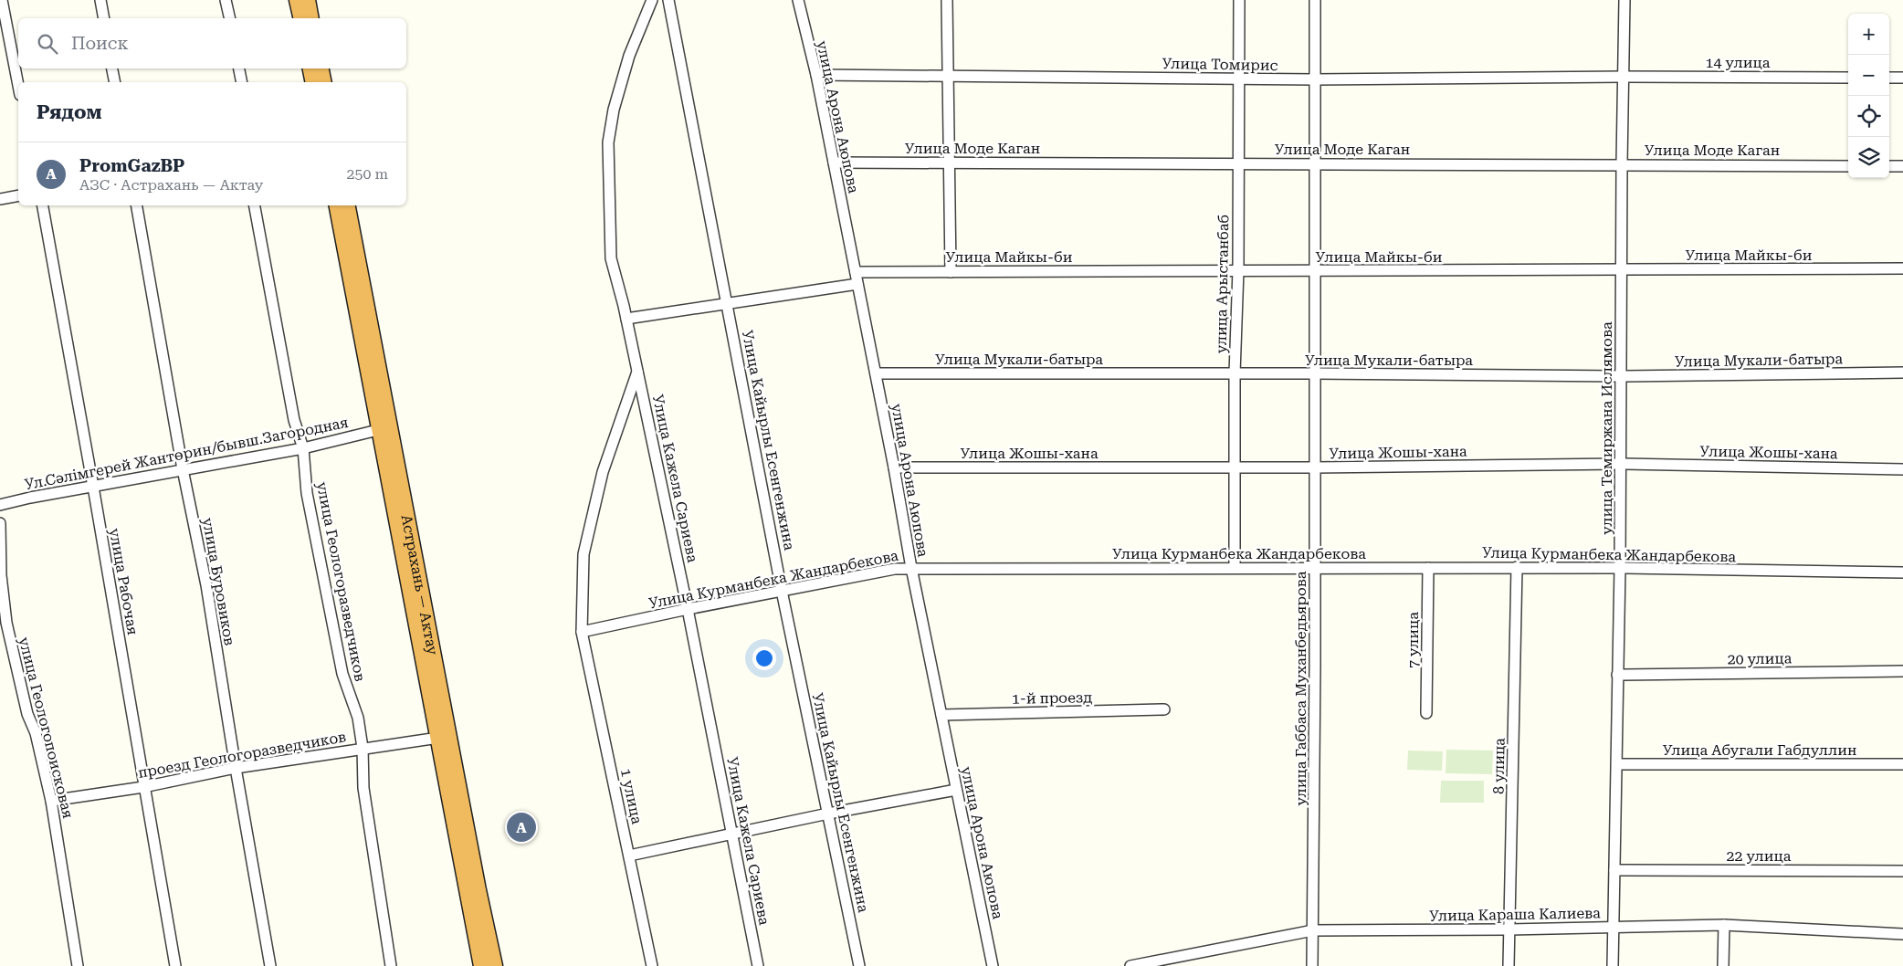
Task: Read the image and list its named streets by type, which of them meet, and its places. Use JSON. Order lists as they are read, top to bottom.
{
  "streets": {
    "highway": ["Астрахань — Актау"],
    "street": [
      "14 улица",
      "Улица Томирис",
      "улица Арона Аюпова",
      "Улица Моде Каган",
      "Улица Майкы-би",
      "улица Арыстанбаб",
      "Улица Мукали-батыра",
      "улица Темиржана Ислямова",
      "Улица Кайырлы Есенгенжина",
      "Улица Жошы-хана",
      "Ул.Сәлімгерей Жантөрин/бывш.Загородная",
      "Улица Кажела Сариева",
      "Улица Курманбека Жандарбекова",
      "улица Рабочая",
      "улица Буровиков",
      "улица Геологоразведчиков",
      "7 улица",
      "20 улица",
      "улица Габбаса Муханбедьярова",
      "1-й проезд",
      "улица Геологопоисковая",
      "Улица Абугали Габдуллин",
      "проезд Геологоразведчиков",
      "8 улица",
      "1 улица",
      "22 улица",
      "Улица Караша Калиева"
    ]
  },
  "crossings": [
    ["14 улица", "Улица Томирис"],
    ["14 улица", "улица Темиржана Ислямова"],
    ["Улица Томирис", "улица Арона Аюпова"],
    ["Улица Томирис", "улица Арыстанбаб"],
    ["Улица Томирис", "улица Темиржана Ислямова"],
    ["Улица Томирис", "улица Габбаса Муханбедьярова"],
    ["улица Арона Аюпова", "Улица Моде Каган"],
    ["улица Арона Аюпова", "Улица Майкы-би"],
    ["улица Арона Аюпова", "Улица Мукали-батыра"],
    ["улица Арона Аюпова", "Улица Жошы-хана"],
    ["улица Арона Аюпова", "Улица Курманбека Жандарбекова"],
    ["улица Арона Аюпова", "1-й проезд"],
    ["Улица Моде Каган", "улица Арыстанбаб"],
    ["Улица Моде Каган", "улица Темиржана Ислямова"],
    ["Улица Моде Каган", "улица Габбаса Муханбедьярова"],
    ["Улица Майкы-би", "улица Арыстанбаб"],
    ["Улица Майкы-би", "улица Темиржана Ислямова"],
    ["Улица Майкы-би", "улица Габбаса Муханбедьярова"],
    ["улица Арыстанбаб", "Улица Мукали-батыра"],
    ["улица Арыстанбаб", "Улица Жошы-хана"],
    ["улица Арыстанбаб", "Улица Курманбека Жандарбекова"],
    ["Улица Мукали-батыра", "улица Темиржана Ислямова"],
    ["Улица Мукали-батыра", "улица Габбаса Муханбедьярова"],
    ["улица Темиржана Ислямова", "Улица Жошы-хана"],
    ["улица Темиржана Ислямова", "Улица Курманбека Жандарбекова"],
    ["улица Темиржана Ислямова", "20 улица"],
    ["улица Темиржана Ислямова", "Улица Абугали Габдуллин"],
    ["улица Темиржана Ислямова", "22 улица"],
    ["улица Темиржана Ислямова", "Улица Караша Калиева"],
    ["Улица Кайырлы Есенгенжина", "Улица Курманбека Жандарбекова"],
    ["Улица Жошы-хана", "улица Габбаса Муханбедьярова"],
    ["Ул.Сәлімгерей Жантөрин/бывш.Загородная", "улица Рабочая"],
    ["Ул.Сәлімгерей Жантөрин/бывш.Загородная", "улица Буровиков"],
    ["Ул.Сәлімгерей Жантөрин/бывш.Загородная", "улица Геологоразведчиков"],
    ["Ул.Сәлімгерей Жантөрин/бывш.Загородная", "Астрахань — Актау"],
    ["Улица Кажела Сариева", "Улица Курманбека Жандарбекова"],
    ["Улица Кажела Сариева", "1 улица"],
    ["Улица Курманбека Жандарбекова", "7 улица"],
    ["Улица Курманбека Жандарбекова", "улица Габбаса Муханбедьярова"],
    ["Улица Курманбека Жандарбекова", "8 улица"],
    ["Улица Курманбека Жандарбекова", "1 улица"],
    ["улица Рабочая", "проезд Геологоразведчиков"],
    ["улица Буровиков", "проезд Геологоразведчиков"],
    ["улица Геологоразведчиков", "проезд Геологоразведчиков"],
    ["Астрахань — Актау", "проезд Геологоразведчиков"],
    ["улица Габбаса Муханбедьярова", "Улица Караша Калиева"],
    ["улица Геологопоисковая", "проезд Геологоразведчиков"],
    ["8 улица", "Улица Караша Калиева"]
  ],
  "page": {
    "map_buttons": ["+", "−"],
    "search": "Поиск",
    "heading": "Рядом",
    "list": [
      {
        "mark": "A",
        "name": "PromGazBP",
        "note": "АЗС · Астрахань — Актау",
        "value": "250 m"
      }
    ],
    "pins": "A"
  }
}
